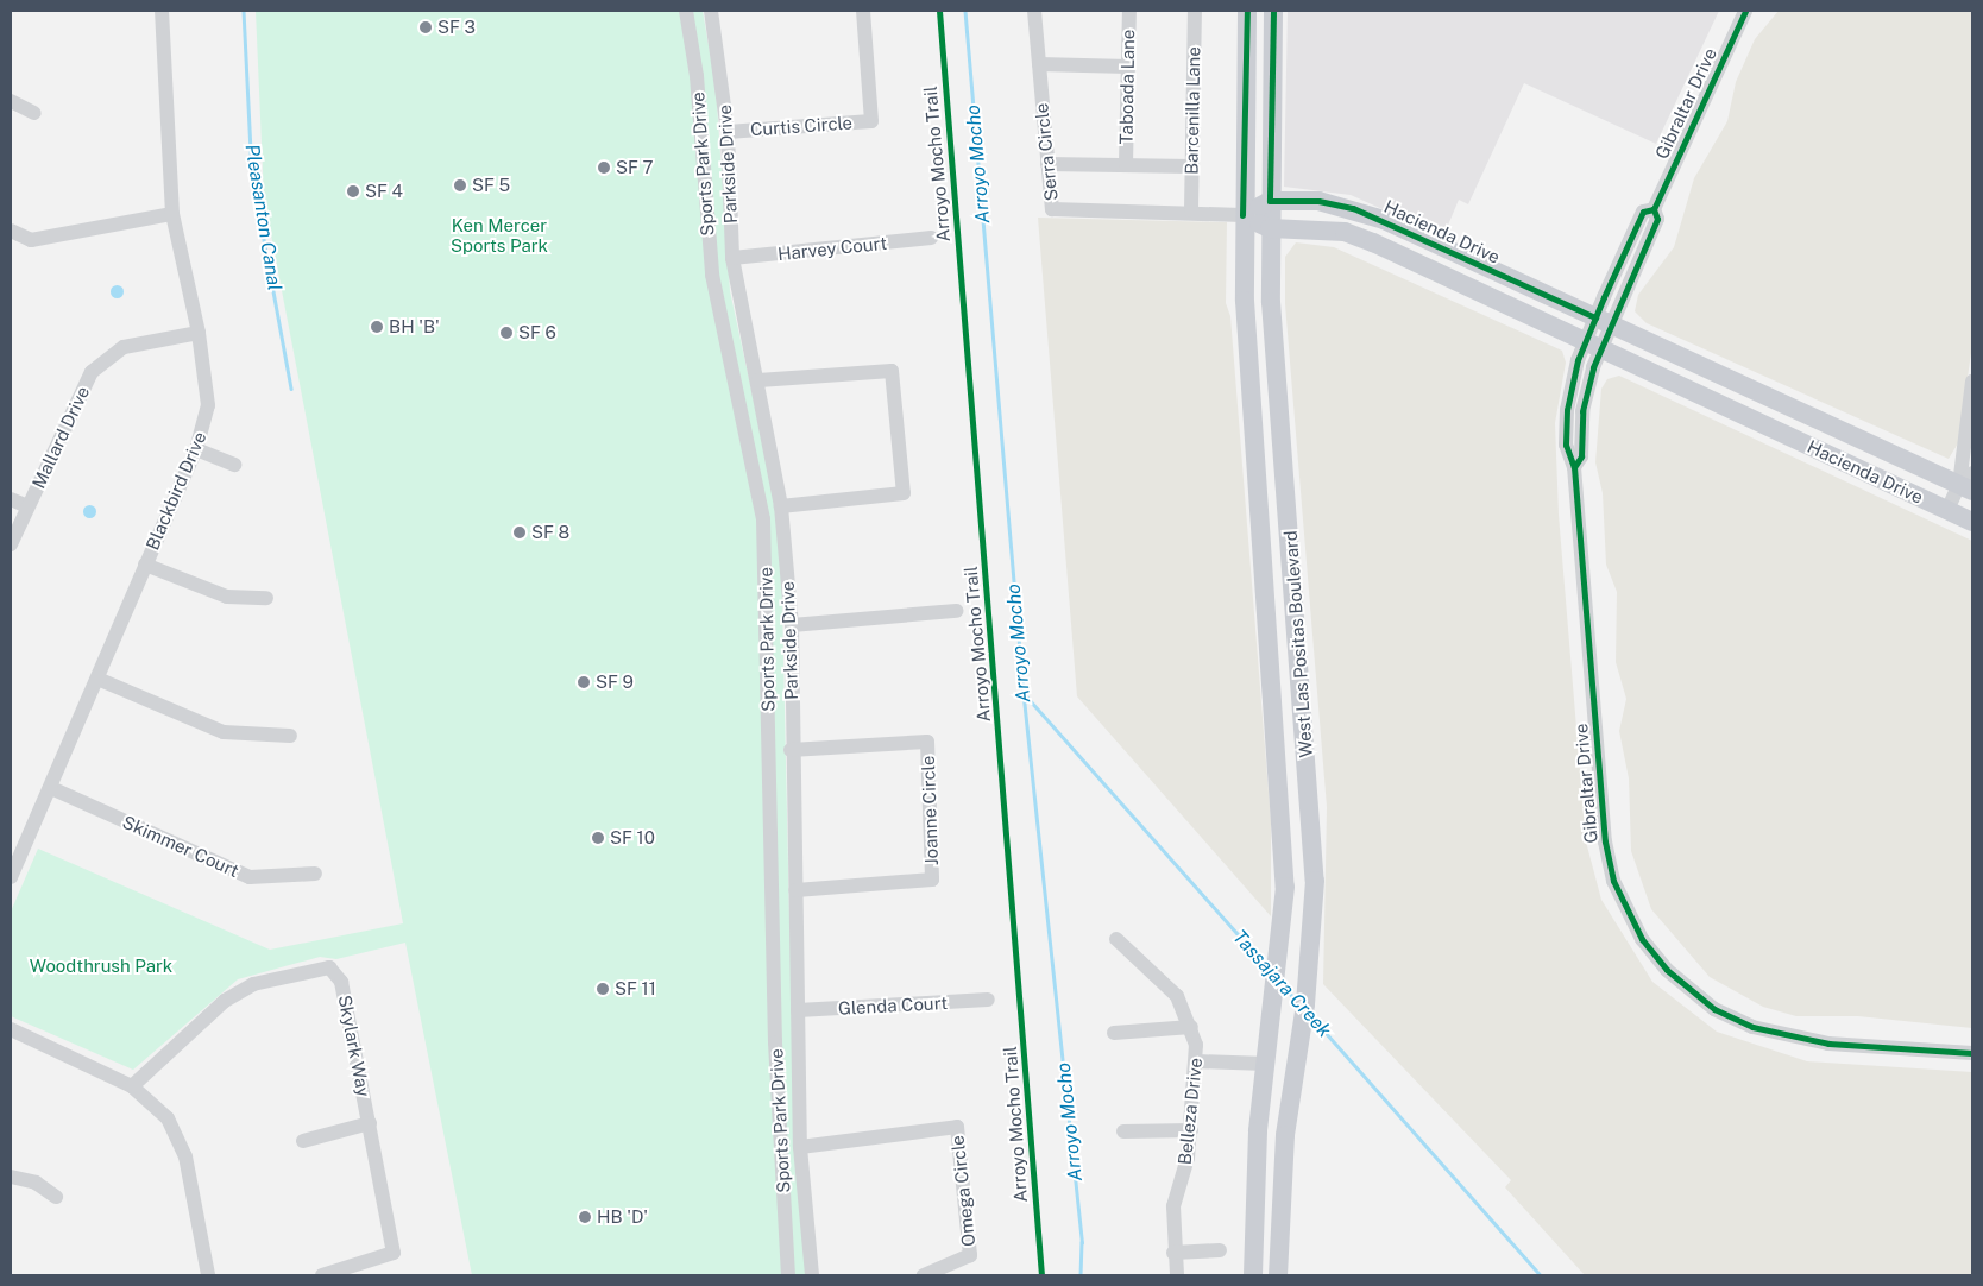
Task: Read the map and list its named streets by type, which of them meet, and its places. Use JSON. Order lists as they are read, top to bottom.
{
  "streets": {
    "main road": ["Hacienda Drive", "West Las Positas Boulevard"],
    "street": [
      "Taboada Lane",
      "Gibraltar Drive",
      "Barcenilla Lane",
      "Curtis Circle",
      "Serra Circle",
      "Sports Park Drive",
      "Parkside Drive",
      "Harvey Court",
      "Mallard Drive",
      "Blackbird Drive",
      "Joanne Circle",
      "Skimmer Court",
      "Glenda Court",
      "Skylark Way",
      "Belleza Drive",
      "Omega Circle"
    ],
    "cycle path": ["Arroyo Mocho Trail"]
  },
  "crossings": [
    ["Gibraltar Drive", "Hacienda Drive"],
    ["Barcenilla Lane", "Serra Circle"],
    ["Curtis Circle", "Parkside Drive"],
    ["Serra Circle", "Hacienda Drive"],
    ["Serra Circle", "West Las Positas Boulevard"],
    ["Parkside Drive", "Harvey Court"],
    ["Parkside Drive", "Joanne Circle"],
    ["Parkside Drive", "Glenda Court"],
    ["Parkside Drive", "Omega Circle"],
    ["Hacienda Drive", "West Las Positas Boulevard"],
    ["Mallard Drive", "Blackbird Drive"],
    ["Blackbird Drive", "Skimmer Court"]
  ],
  "water": ["Arroyo Mocho", "Pleasanton Canal", "Tassajara Creek"],
  "parks": ["Ken Mercer Sports Park", "Woodthrush Park"],
  "places": [
    "SF 3",
    "SF 7",
    "SF 5",
    "SF 4",
    "BH 'B'",
    "SF 6",
    "SF 8",
    "SF 9",
    "SF 10",
    "SF 11",
    "HB 'D'"
  ]
}
